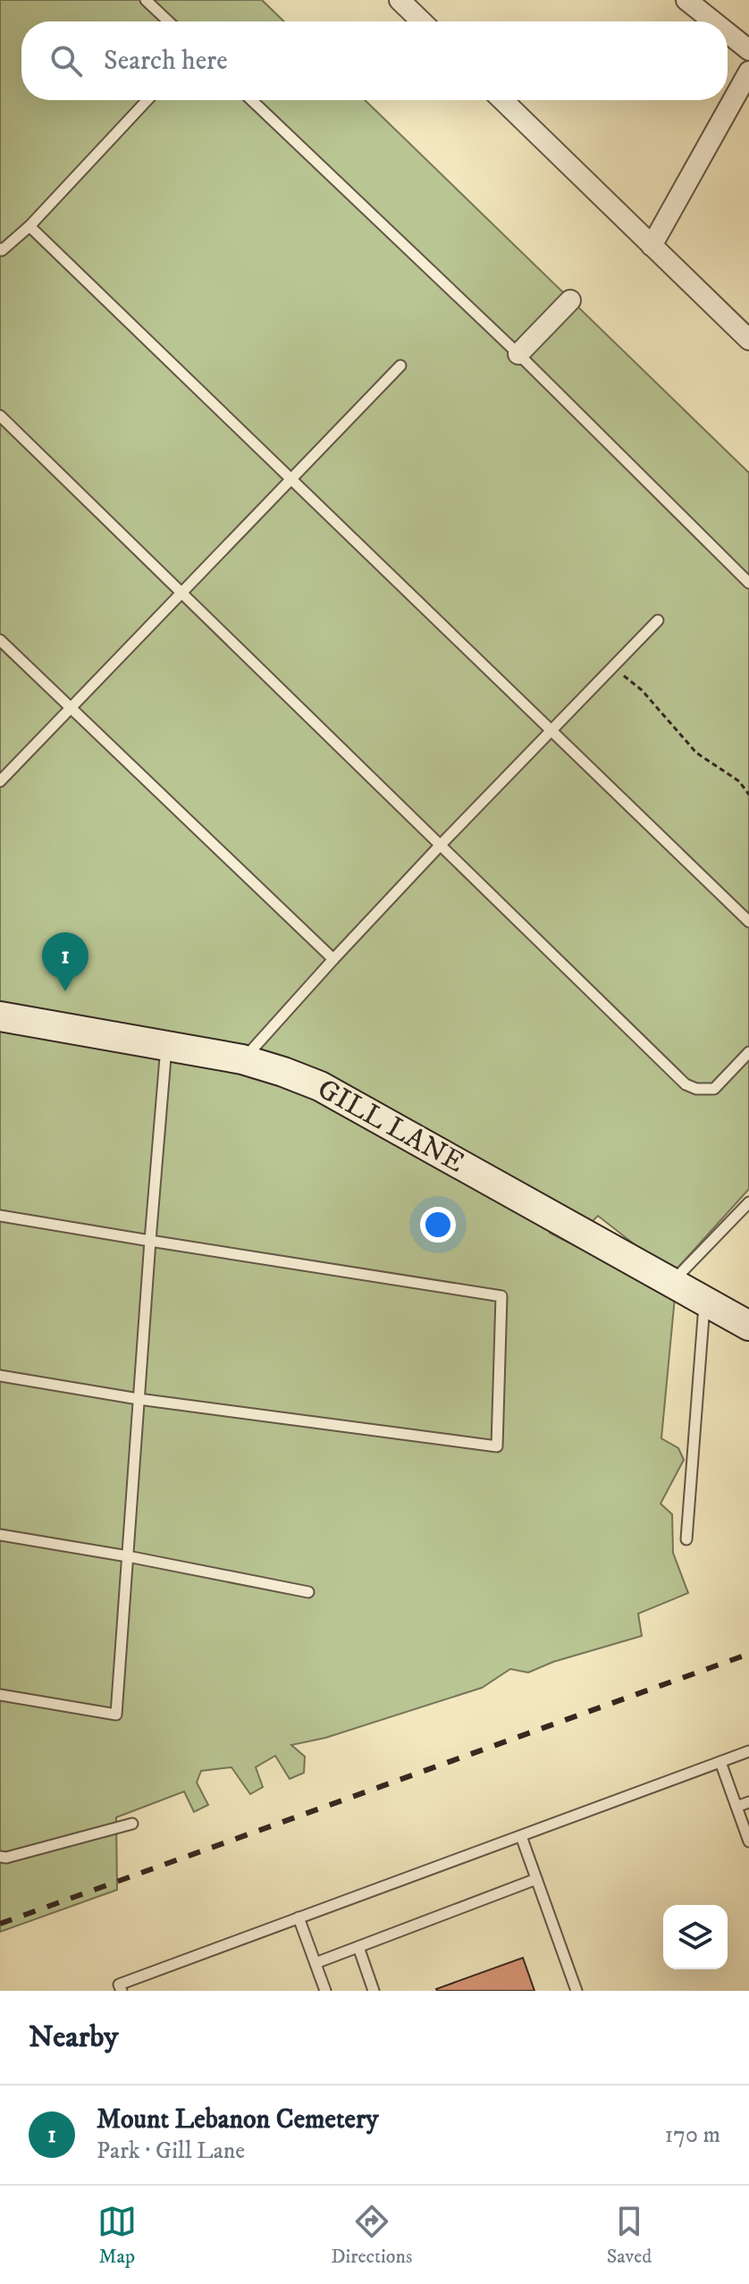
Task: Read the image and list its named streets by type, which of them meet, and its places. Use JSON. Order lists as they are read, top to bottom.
{
  "streets": {
    "street": ["GILL LANE"]
  },
  "page": {
    "search": "Search here",
    "pins": "1",
    "heading": "Nearby",
    "list": [
      {
        "mark": "1",
        "name": "Mount Lebanon Cemetery",
        "note": "Park · Gill Lane",
        "value": "170 m"
      }
    ],
    "nav": ["Map", "Directions", "Saved"]
  }
}
